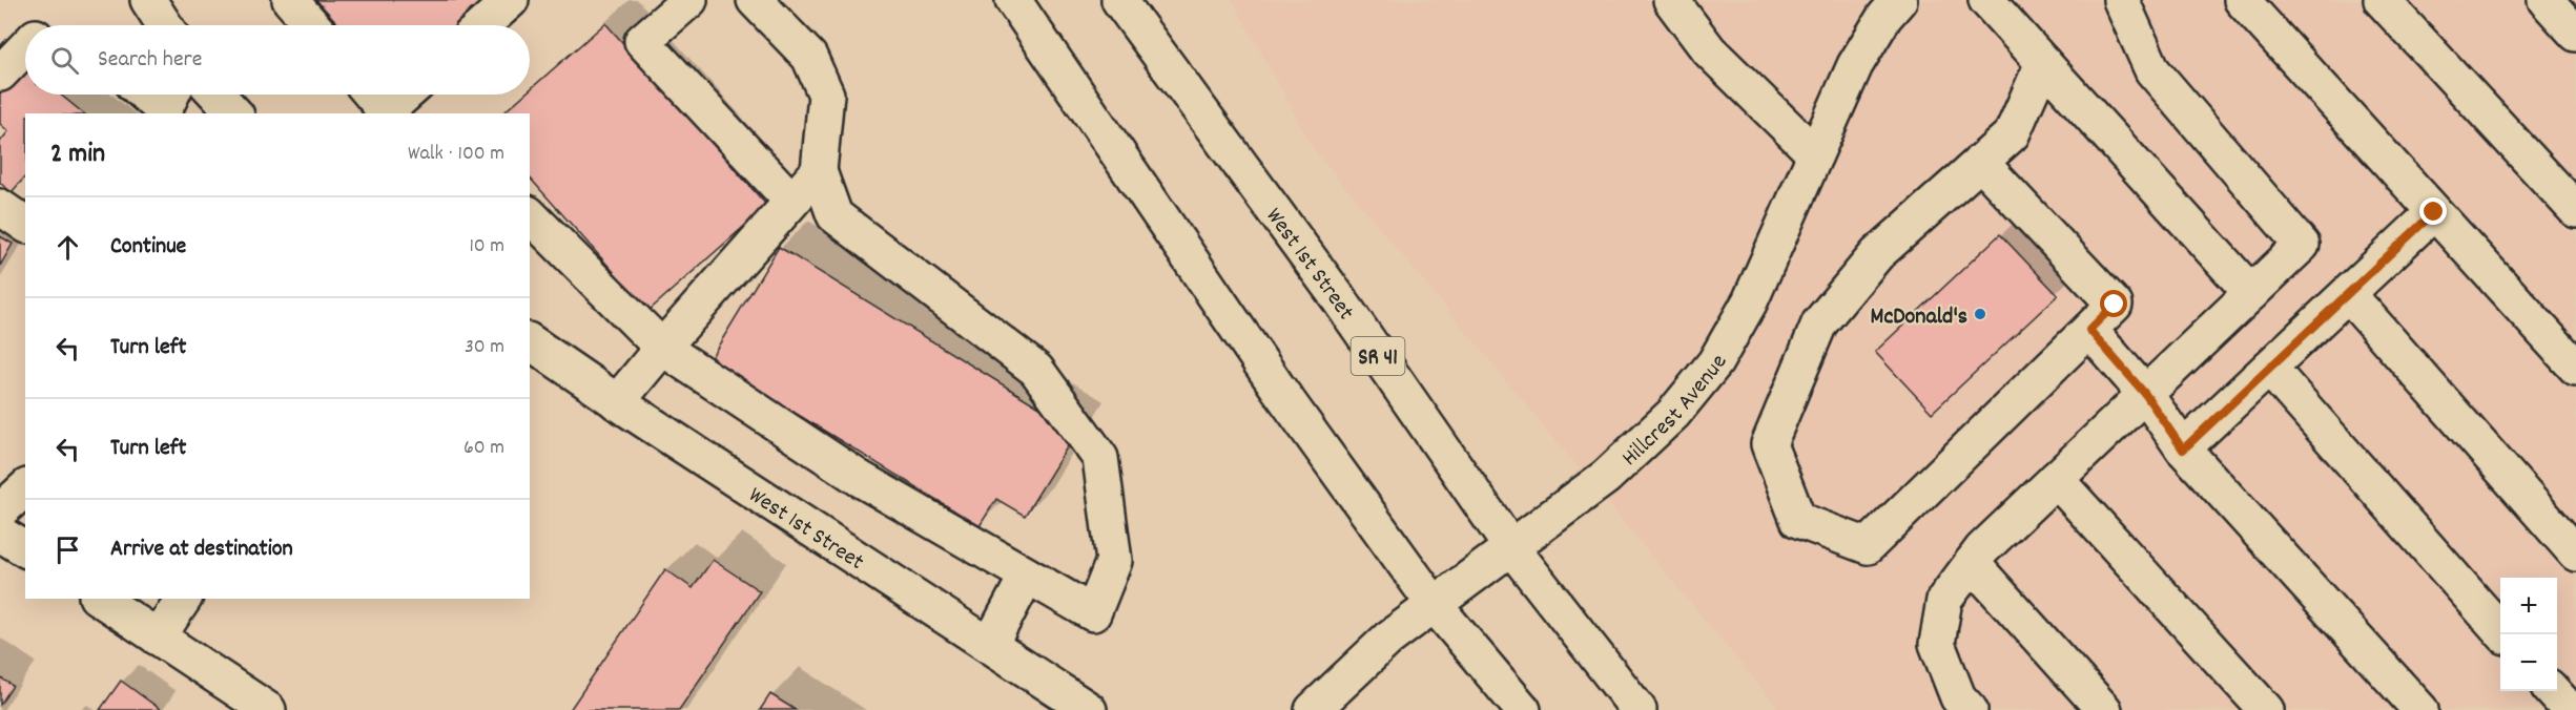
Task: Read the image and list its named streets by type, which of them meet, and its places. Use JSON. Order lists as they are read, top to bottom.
{
  "streets": {
    "street": ["West 1st Street", "SR 41", "Hillcrest Avenue"]
  },
  "crossings": [
    ["West 1st Street", "Hillcrest Avenue"]
  ],
  "places": ["McDonald's"],
  "page": {
    "search": "Search here",
    "heading": ["2 min", "Walk · 100 m"],
    "list": [
      ["Continue", "10 m"],
      ["Turn left", "30 m"],
      ["Turn left", "60 m"],
      "Arrive at destination"
    ],
    "map_buttons": ["+", "−"]
  }
}
